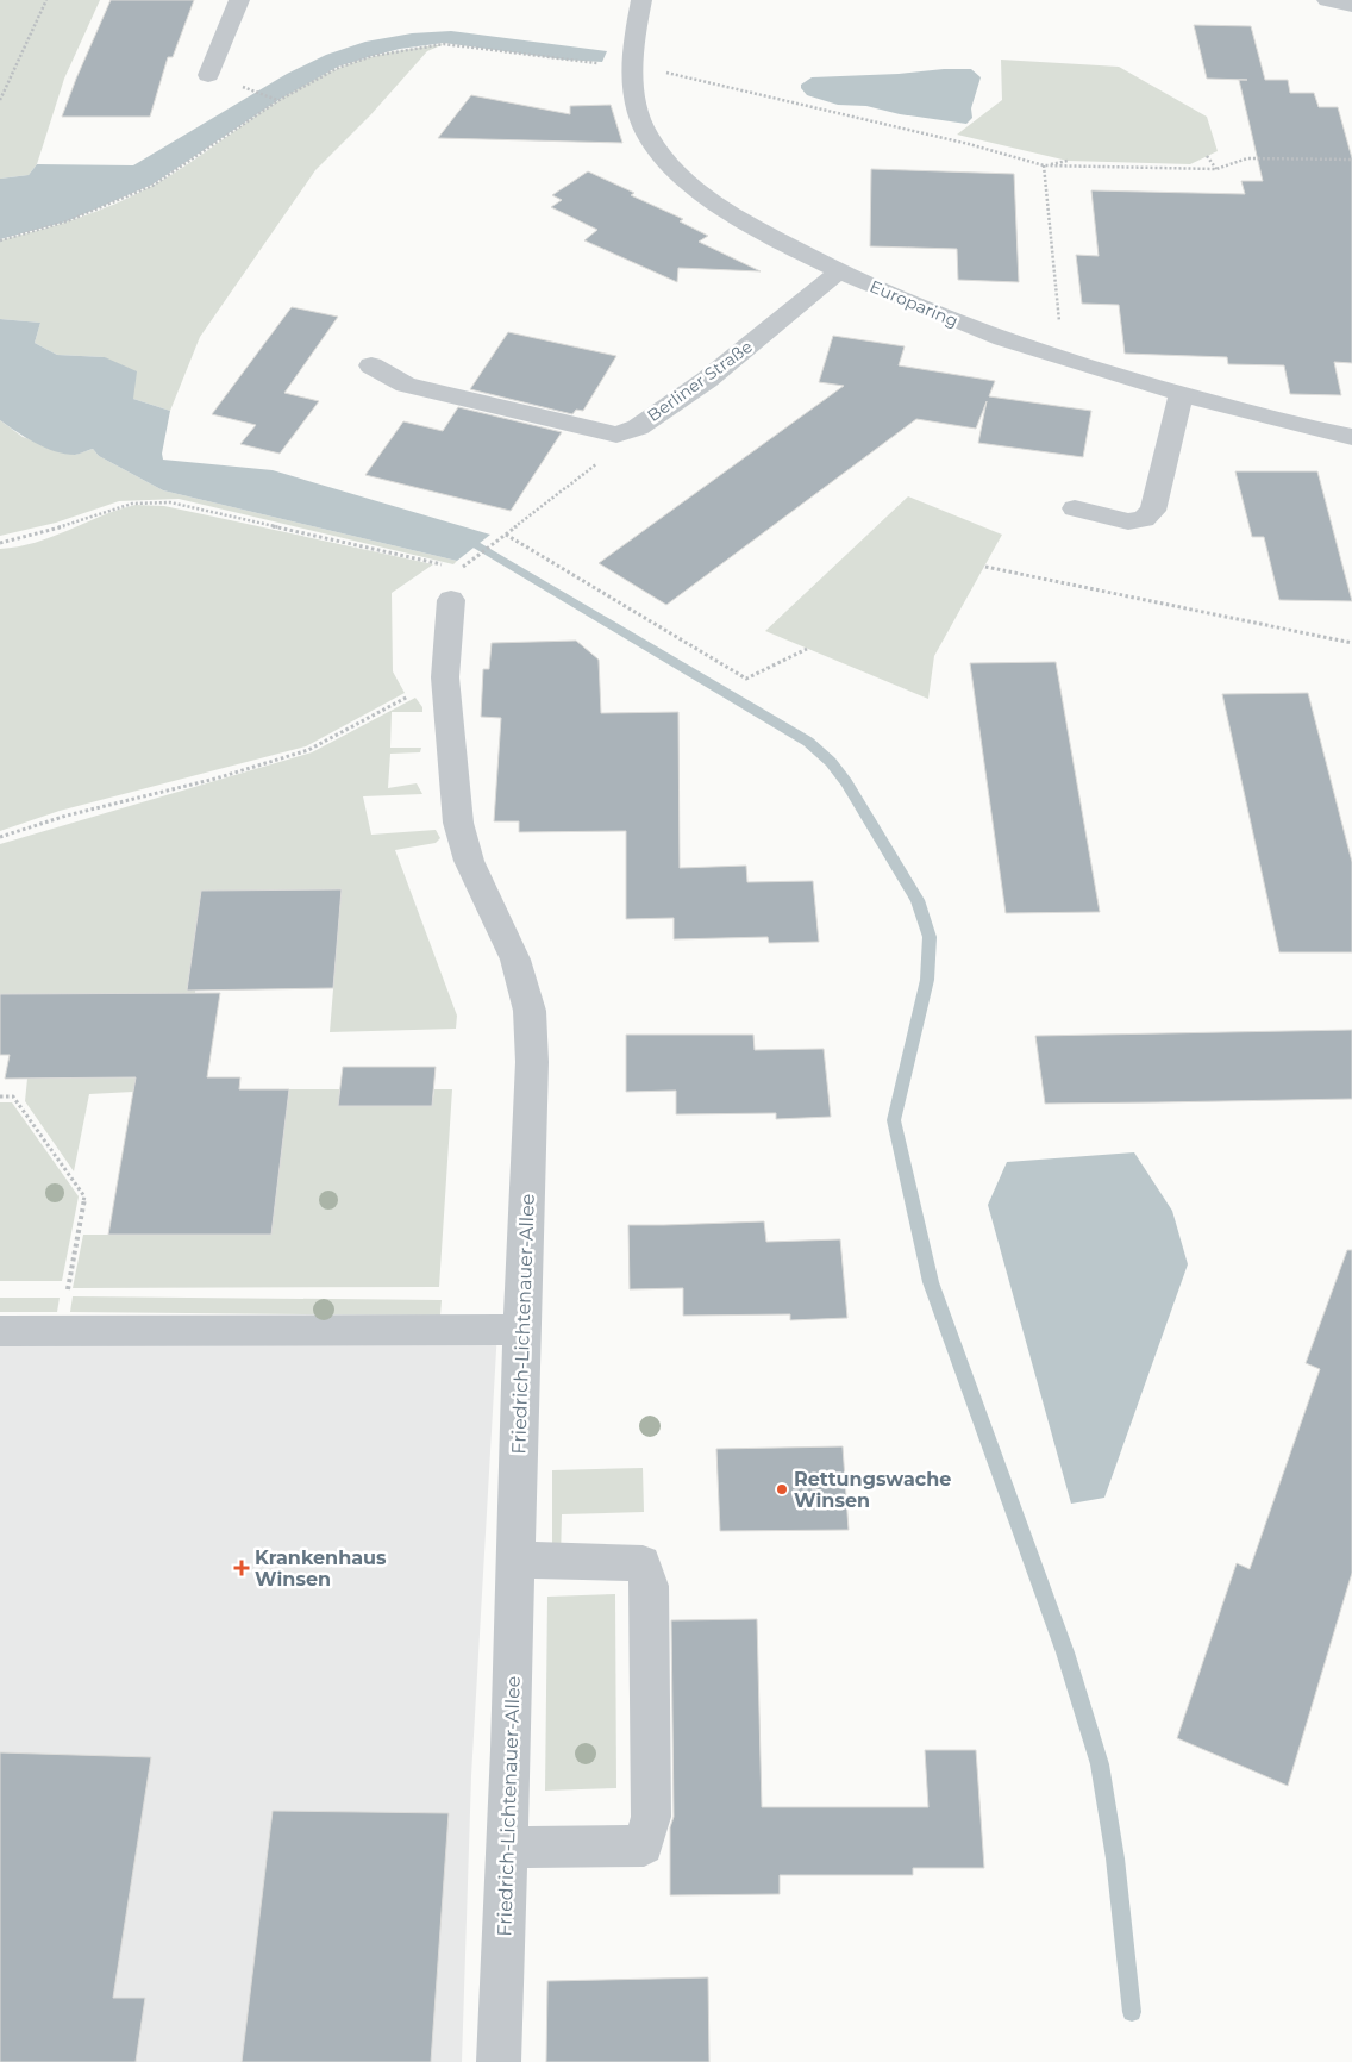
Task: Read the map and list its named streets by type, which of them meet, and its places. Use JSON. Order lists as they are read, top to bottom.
{
  "streets": {
    "street": ["Europaring", "Berliner Straße", "Friedrich-Lichtenauer-Allee"]
  },
  "crossings": [
    ["Europaring", "Berliner Straße"]
  ],
  "places": {
    "other": ["Rettungswache Winsen"],
    "health": ["Krankenhaus Winsen"]
  }
}
